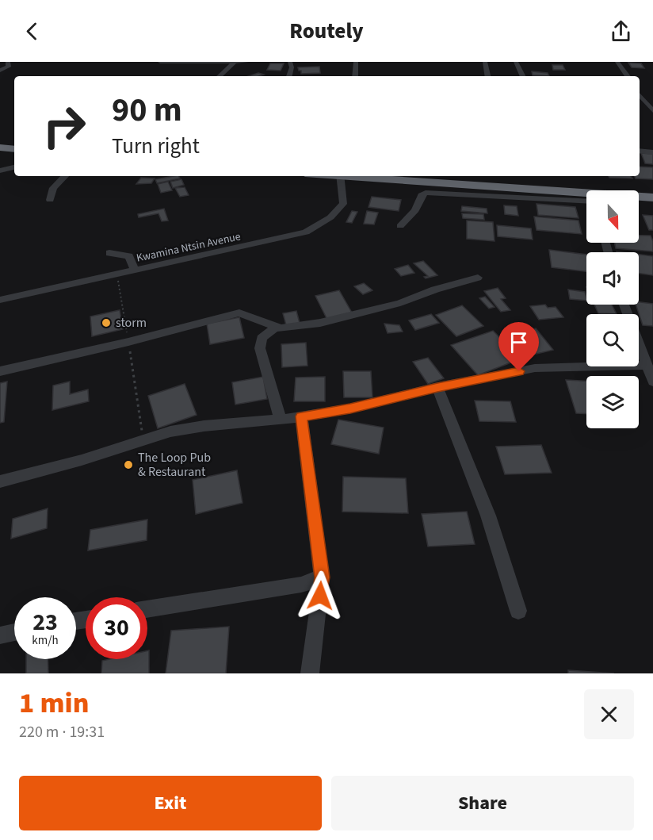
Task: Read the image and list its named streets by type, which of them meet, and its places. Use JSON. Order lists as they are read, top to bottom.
{
  "streets": {
    "street": ["Kwamina Ntsin Avenue"]
  },
  "places": ["storm", "The Loop Pub & Restaurant"],
  "north": "bottom",
  "page": {
    "header": "Routely",
    "turn": ["90 m", "Turn right"],
    "speed": "23 km/h",
    "limit": "30",
    "heading": ["1 min", "220 m · 19:31"],
    "buttons": ["Exit", "Share"]
  }
}
